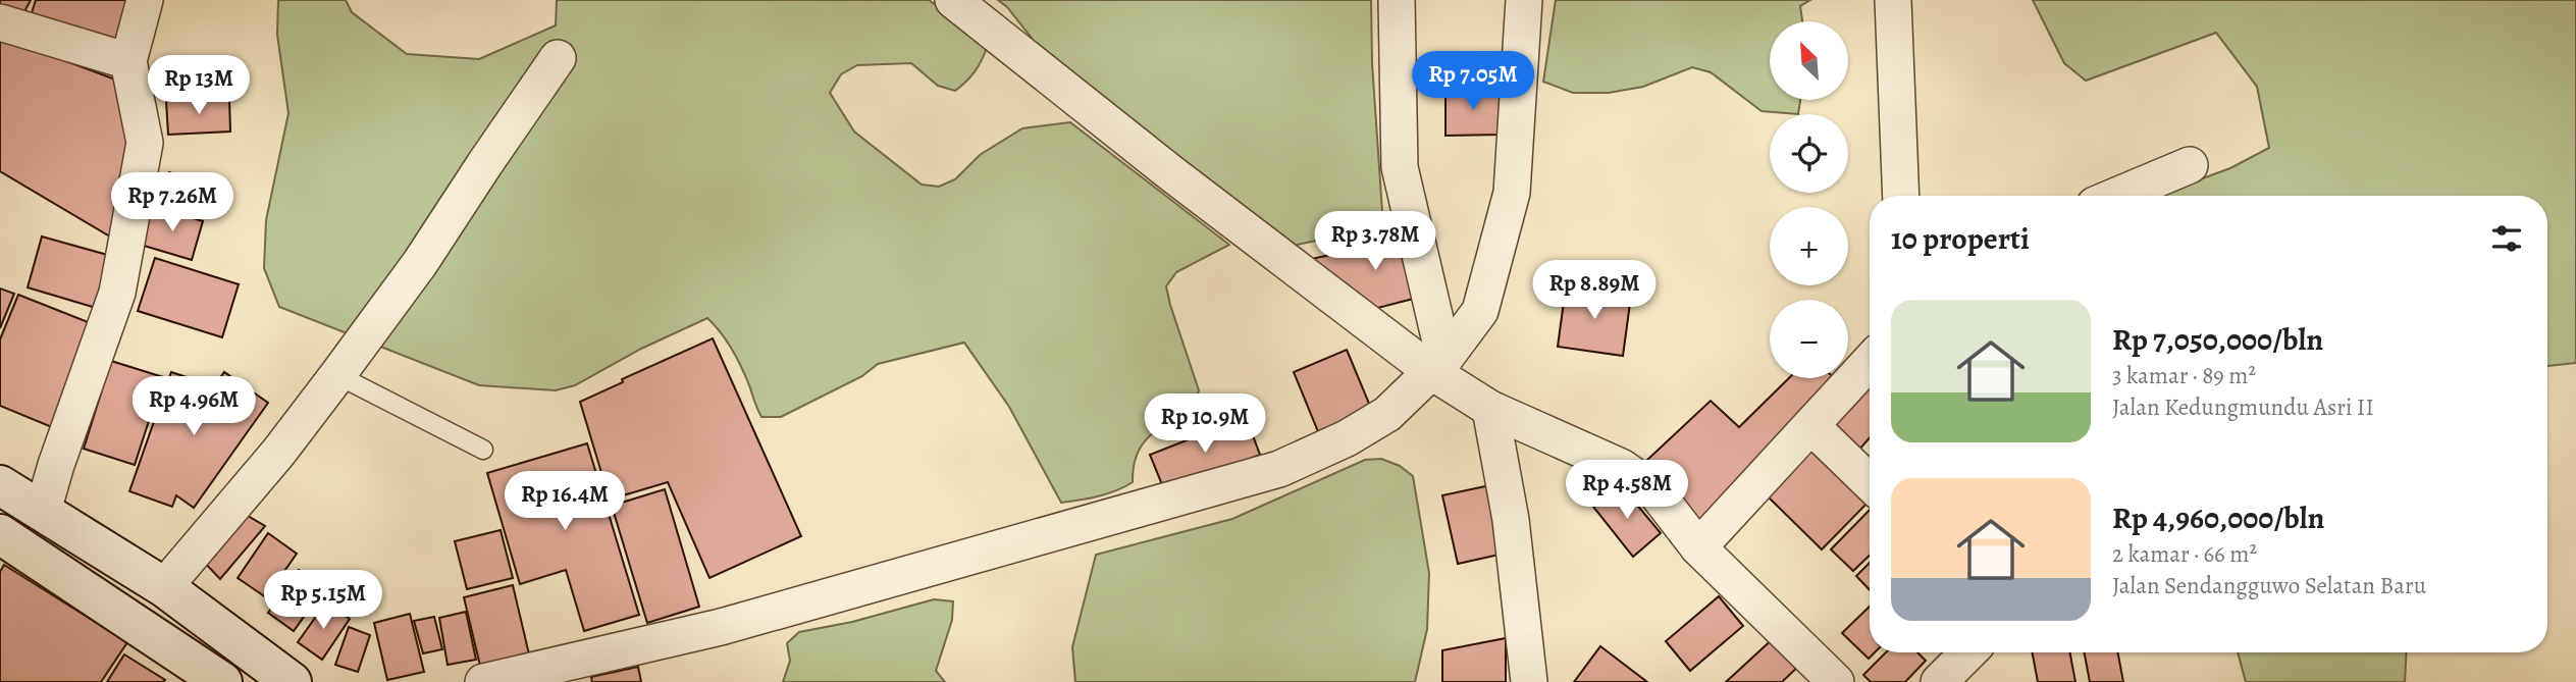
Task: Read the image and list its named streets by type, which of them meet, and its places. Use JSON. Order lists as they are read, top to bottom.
{
  "north": "top left",
  "page": {
    "map_buttons": ["+", "−"],
    "price": [
      "Rp 7.05M",
      "Rp 13M",
      "Rp 7.26M",
      "Rp 3.78M",
      "Rp 8.89M",
      "Rp 4.96M",
      "Rp 10.9M",
      "Rp 4.58M",
      "Rp 16.4M",
      "Rp 5.15M"
    ],
    "heading": "10 properti",
    "list": [
      {
        "name": "Rp 7,050,000/bln",
        "note": "3 kamar · 89 m² · Jalan Kedungmundu Asri II"
      },
      {
        "name": "Rp 4,960,000/bln",
        "note": "2 kamar · 66 m² · Jalan Sendangguwo Selatan Baru"
      }
    ]
  }
}
